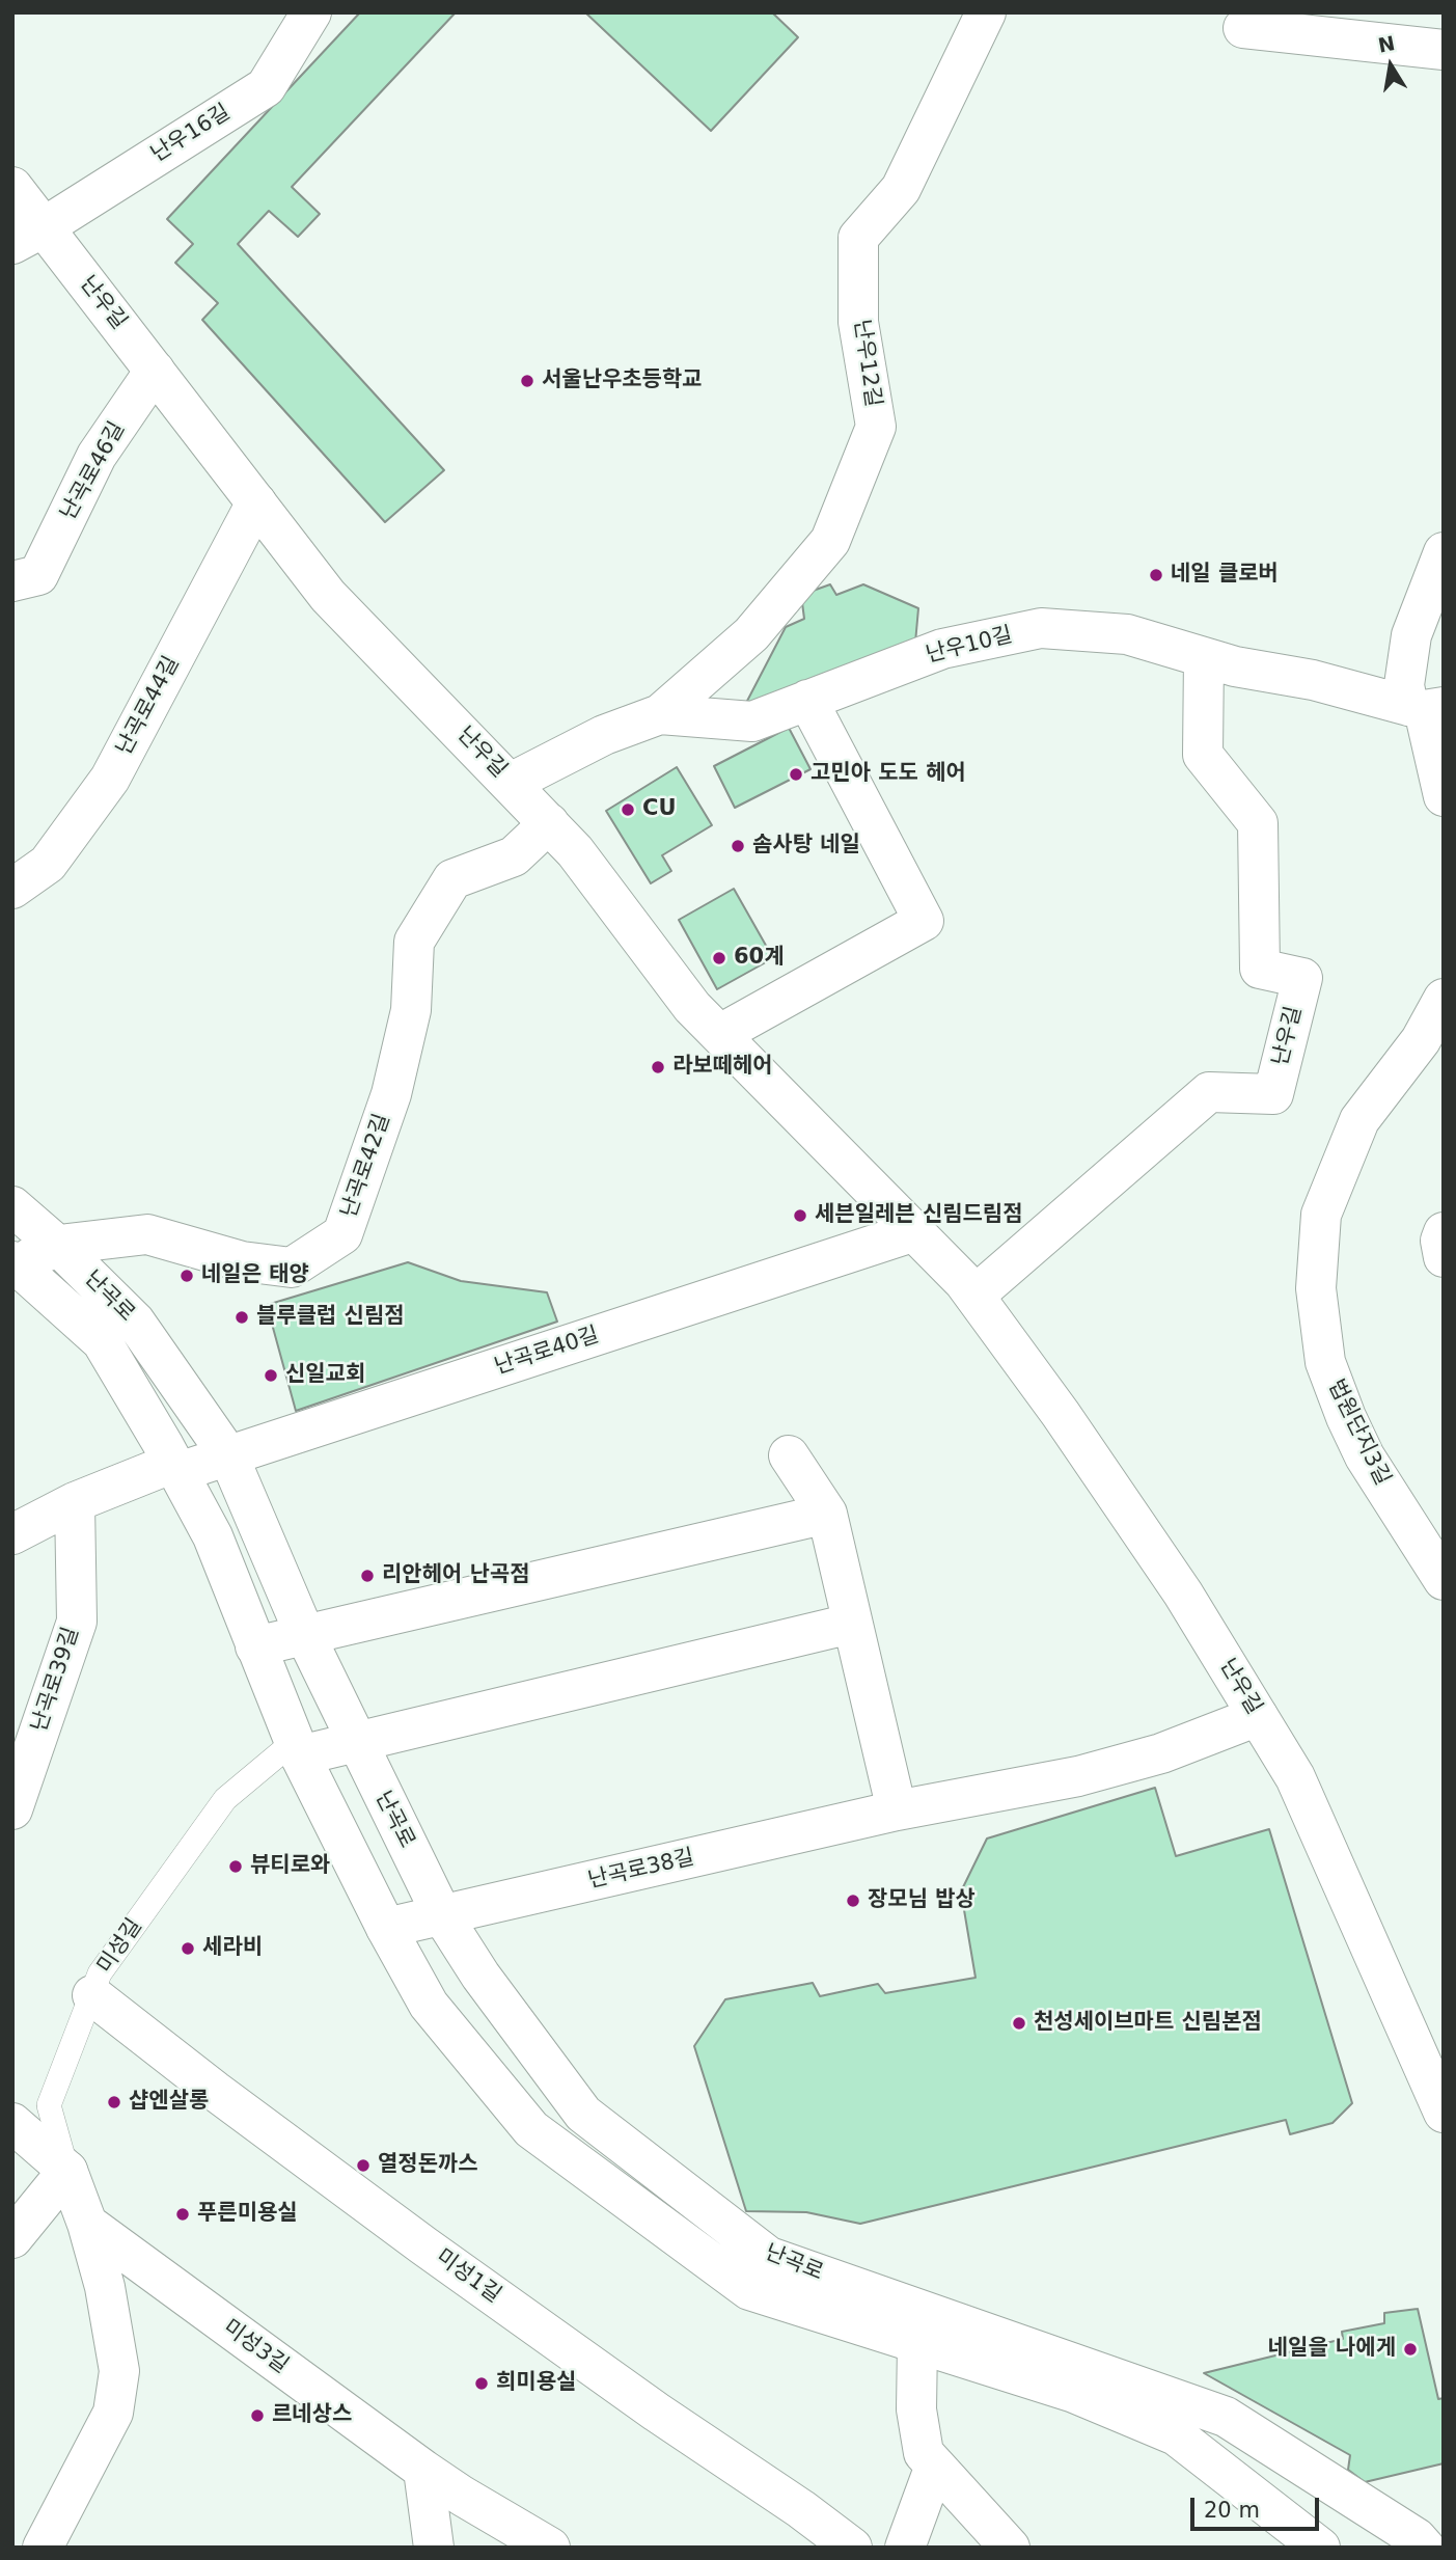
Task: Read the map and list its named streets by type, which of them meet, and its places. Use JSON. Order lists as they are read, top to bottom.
{
  "streets": {
    "street": [
      "난우16길",
      "난우길",
      "난우12길",
      "난곡로46길",
      "난우10길",
      "난곡로44길",
      "난곡로42길",
      "난곡로",
      "난곡로40길",
      "법원단지3길",
      "난곡로39길",
      "난곡로38길",
      "미성1길",
      "미성3길"
    ],
    "lane": ["미성길"]
  },
  "crossings": [
    ["난우16길", "난우길"],
    ["난우길", "난곡로46길"],
    ["난우길", "난우10길"],
    ["난우길", "난곡로44길"],
    ["난우길", "난곡로42길"],
    ["난우길", "난곡로40길"],
    ["난우길", "난곡로38길"],
    ["난우12길", "난우10길"],
    ["난곡로42길", "난곡로"],
    ["난곡로", "난곡로40길"],
    ["난곡로", "난곡로38길"],
    ["난곡로", "미성길"],
    ["미성길", "미성1길"]
  ],
  "places": [
    "서울난우초등학교",
    "네일 클로버",
    "고민아 도도 헤어",
    "CU",
    "솜사탕 네일",
    "60계",
    "라보떼헤어",
    "세븐일레븐 신림드림점",
    "네일은 태양",
    "블루클럽 신림점",
    "신일교회",
    "리안헤어 난곡점",
    "뷰티로와",
    "장모님 밥상",
    "세라비",
    "천성세이브마트 신림본점",
    "샵엔살롱",
    "열정돈까스",
    "푸른미용실",
    "네일을 나에게",
    "희미용실",
    "르네상스"
  ],
  "scale_bar": "20 m",
  "north": "top"
}
